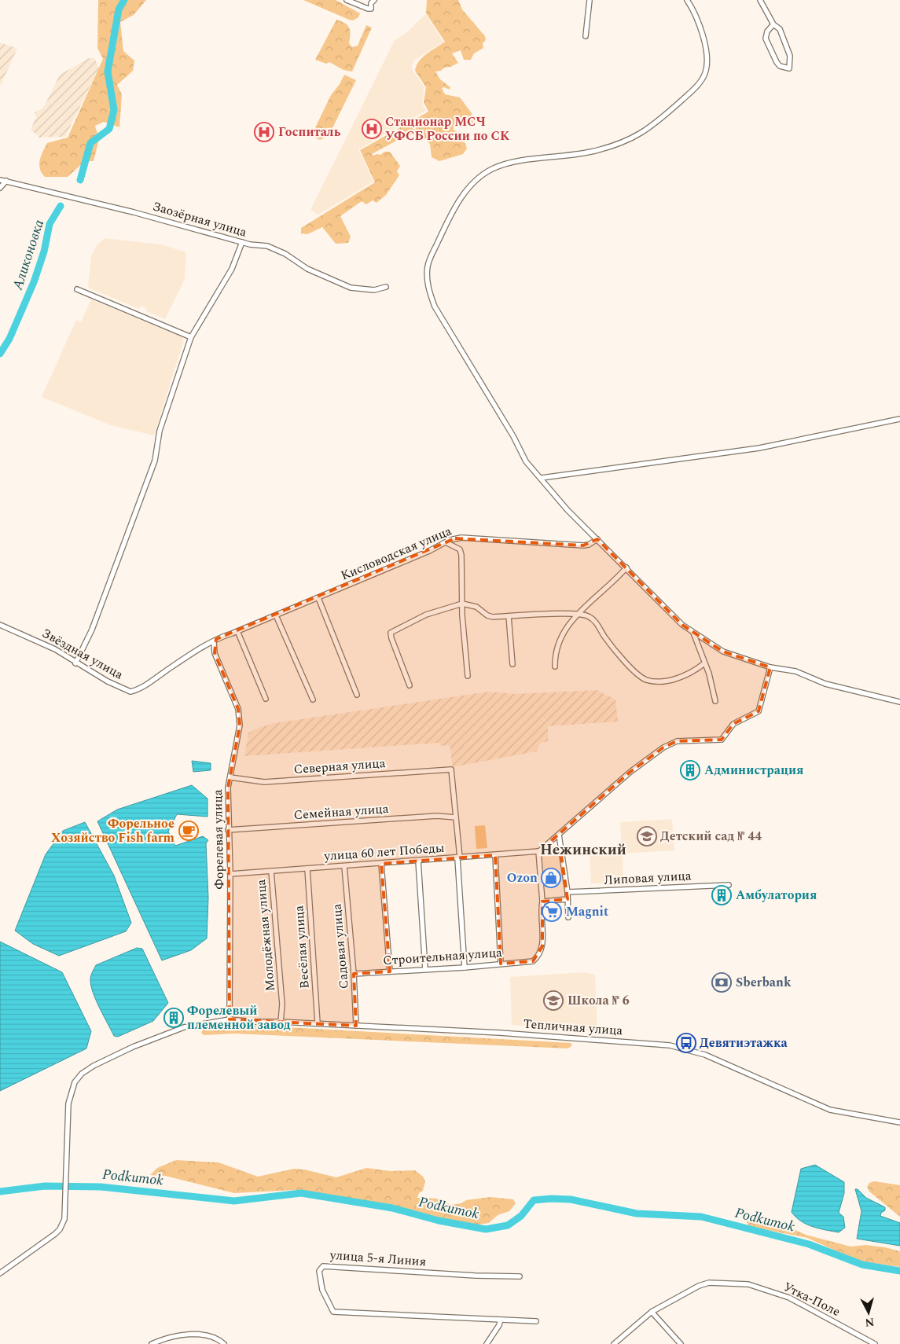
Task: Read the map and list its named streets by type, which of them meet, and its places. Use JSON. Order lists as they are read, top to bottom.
{
  "streets": {
    "street": [
      "Заозёрная улица",
      "Кисловодская улица",
      "Звёздная улица",
      "Северная улица",
      "Семейная улица",
      "Форелевая улица",
      "улица 60 лет Победы",
      "Липовая улица",
      "Молодёжная улица",
      "Садовая улица",
      "Весёлая улица",
      "Строительная улица",
      "Тепличная улица",
      "улица 5-я Линия",
      "Утка-Поле"
    ]
  },
  "crossings": [
    ["Кисловодская улица", "Звёздная улица"],
    ["Кисловодская улица", "Форелевая улица"],
    ["Звёздная улица", "Форелевая улица"],
    ["Северная улица", "Семейная улица"],
    ["Северная улица", "Форелевая улица"],
    ["Семейная улица", "Форелевая улица"],
    ["Форелевая улица", "улица 60 лет Победы"],
    ["Форелевая улица", "Тепличная улица"],
    ["улица 60 лет Победы", "Молодёжная улица"],
    ["улица 60 лет Победы", "Садовая улица"],
    ["улица 60 лет Победы", "Весёлая улица"],
    ["Молодёжная улица", "Тепличная улица"],
    ["Садовая улица", "Строительная улица"],
    ["Садовая улица", "Тепличная улица"],
    ["Весёлая улица", "Тепличная улица"]
  ],
  "districts": ["Нежинский"],
  "water": ["Аликоновка", "Podkumok"],
  "places": {
    "hospital": ["Стационар МСЧ УФСБ России по СК", "Госпиталь"],
    "building": ["Администрация", "Амбулатория", "Форелевый племенной завод"],
    "cafe": ["Форельное Хозяйство Fish farm"],
    "school or university": ["Детский сад № 44", "Школа № 6"],
    "shop": ["Ozon"],
    "supermarket": ["Magnit"],
    "bank": ["Sberbank"],
    "bus stop": ["Девятиэтажка"]
  },
  "north": "bottom"
}
